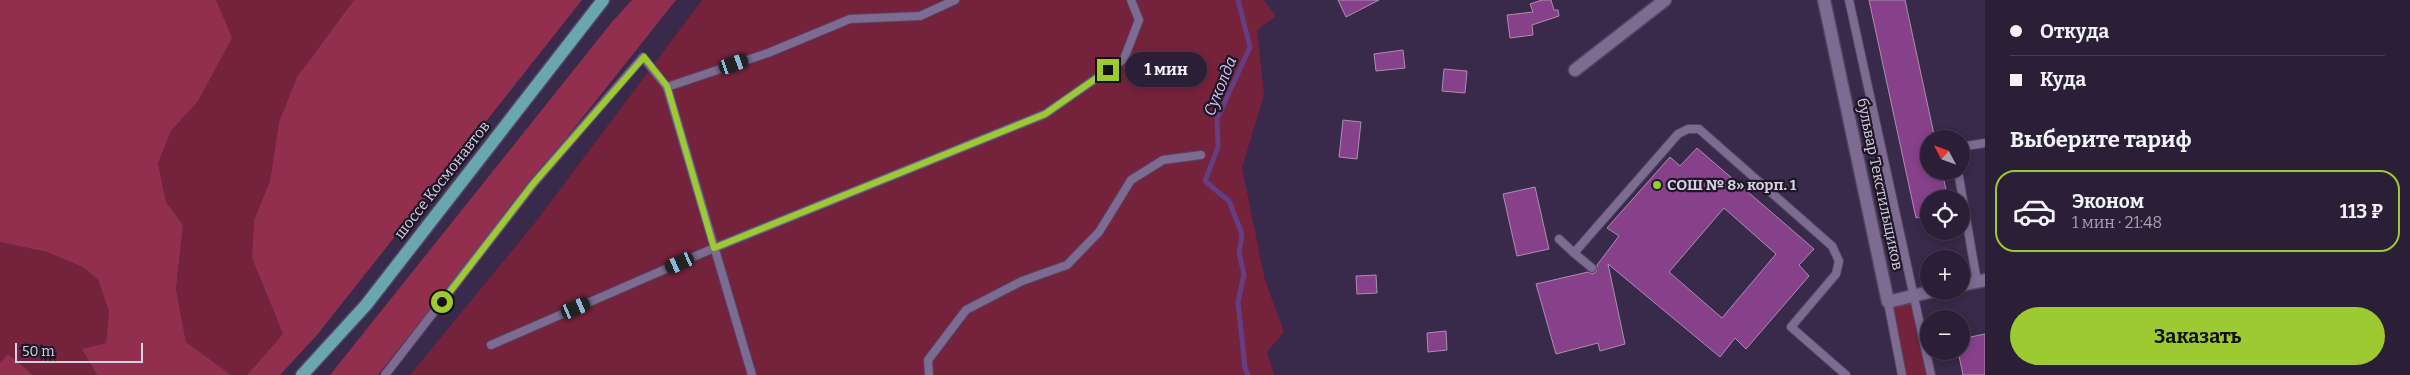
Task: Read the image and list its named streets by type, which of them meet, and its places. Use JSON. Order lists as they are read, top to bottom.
{
  "streets": {
    "main road": ["шоссе Космонавтов"],
    "street": ["бульвар Текстильщиков"]
  },
  "water": ["Суколда"],
  "places": ["СОШ № 8» корп. 1"],
  "scale_bar": "50 m",
  "north": "top left",
  "page": {
    "banner": ["Откуда", "Куда"],
    "bubble": "1 мин",
    "heading": "Выберите тариф",
    "map_buttons": ["+", "−"],
    "list": [
      {
        "name": "Эконом",
        "note": "1 мин · 21:48",
        "value": "113 ₽"
      }
    ],
    "buttons": "Заказать",
    "scale": "50 m"
  }
}
